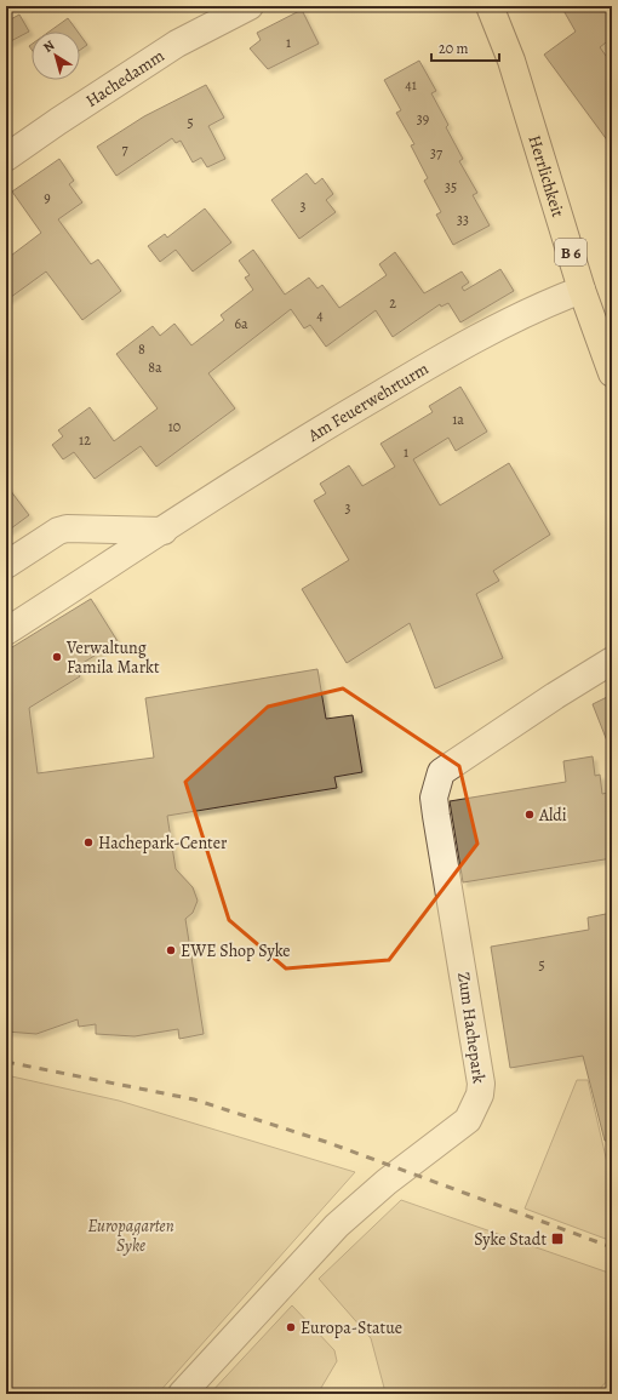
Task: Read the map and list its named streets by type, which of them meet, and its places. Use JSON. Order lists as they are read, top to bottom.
{
  "streets": {
    "main road": ["Herrlichkeit", "B 6"],
    "street": ["Hachedamm", "Am Feuerwehrturm", "Zum Hachepark"]
  },
  "crossings": [
    ["Herrlichkeit", "Am Feuerwehrturm"]
  ],
  "parks": ["Europagarten Syke"],
  "places": {
    "other": [
      "Verwaltung Famila Markt",
      "Aldi",
      "Hachepark-Center",
      "EWE Shop Syke",
      "Europa-Statue"
    ],
    "transit": ["Syke Stadt"]
  },
  "house_numbers": [
    "1",
    "41",
    "39",
    "5",
    "7",
    "37",
    "35",
    "9",
    "3",
    "33",
    "2",
    "4",
    "6a",
    "8",
    "8a",
    "1a",
    "10",
    "12",
    "1",
    "3",
    "5"
  ],
  "scale_bar": "20 m",
  "north": "top left"
}
